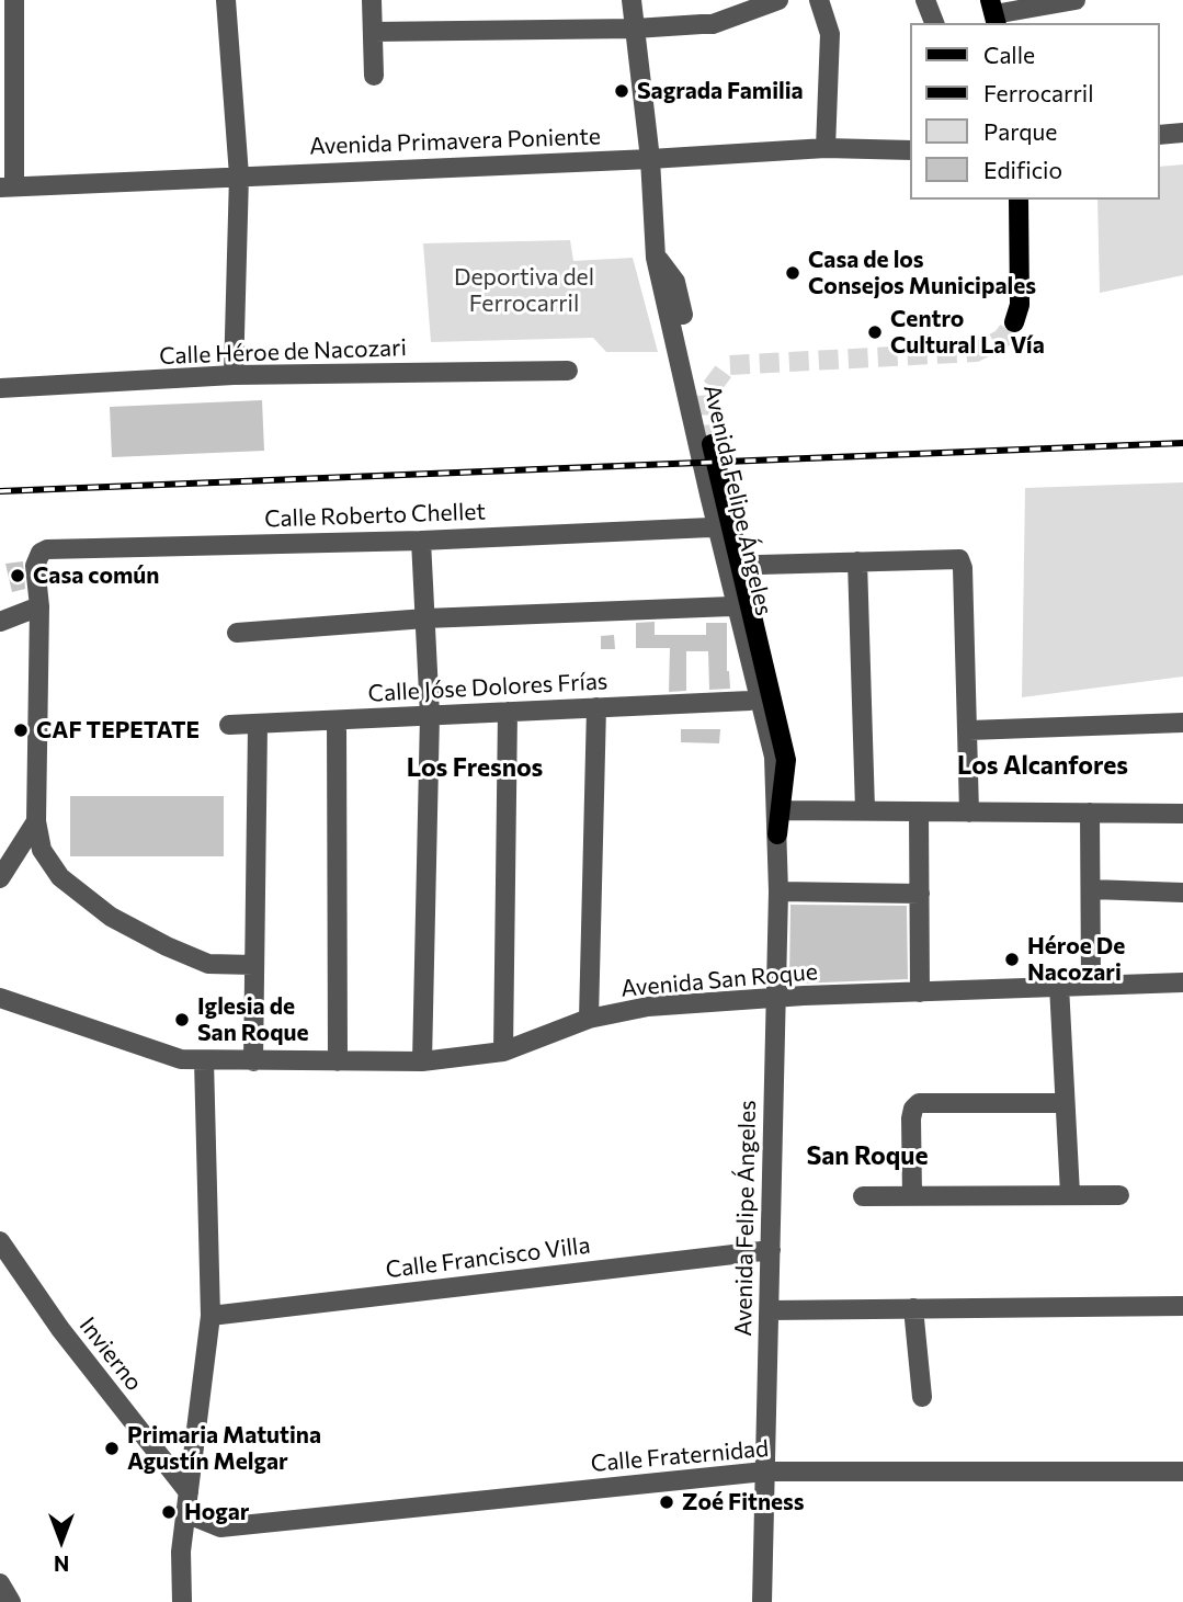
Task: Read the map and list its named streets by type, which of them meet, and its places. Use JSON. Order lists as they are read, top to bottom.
{
  "streets": {
    "main road": ["Avenida Felipe Ángeles"],
    "street": [
      "Avenida Primavera Poniente",
      "Calle Héroe de Nacozari",
      "Calle Roberto Chellet",
      "Calle Jóse Dolores Frías",
      "Avenida San Roque",
      "Calle Francisco Villa",
      "Invierno",
      "Calle Fraternidad"
    ]
  },
  "crossings": [
    ["Avenida Primavera Poniente", "Avenida Felipe Ángeles"],
    ["Avenida Felipe Ángeles", "Avenida San Roque"],
    ["Avenida Felipe Ángeles", "Calle Francisco Villa"],
    ["Avenida Felipe Ángeles", "Calle Fraternidad"]
  ],
  "districts": ["Los Alcanfores", "Los Fresnos", "San Roque"],
  "parks": ["Deportiva del Ferrocarril"],
  "places": [
    "Sagrada Familia",
    "Casa de los Consejos Municipales",
    "Centro Cultural La Vía",
    "Casa común",
    "CAF TEPETATE",
    "Héroe De Nacozari",
    "Iglesia de San Roque",
    "Primaria Matutina Agustín Melgar",
    "Zoé Fitness",
    "Hogar"
  ],
  "legend": [
    "Calle",
    "Ferrocarril",
    "Parque",
    "Edificio"
  ],
  "north": "bottom"
}
